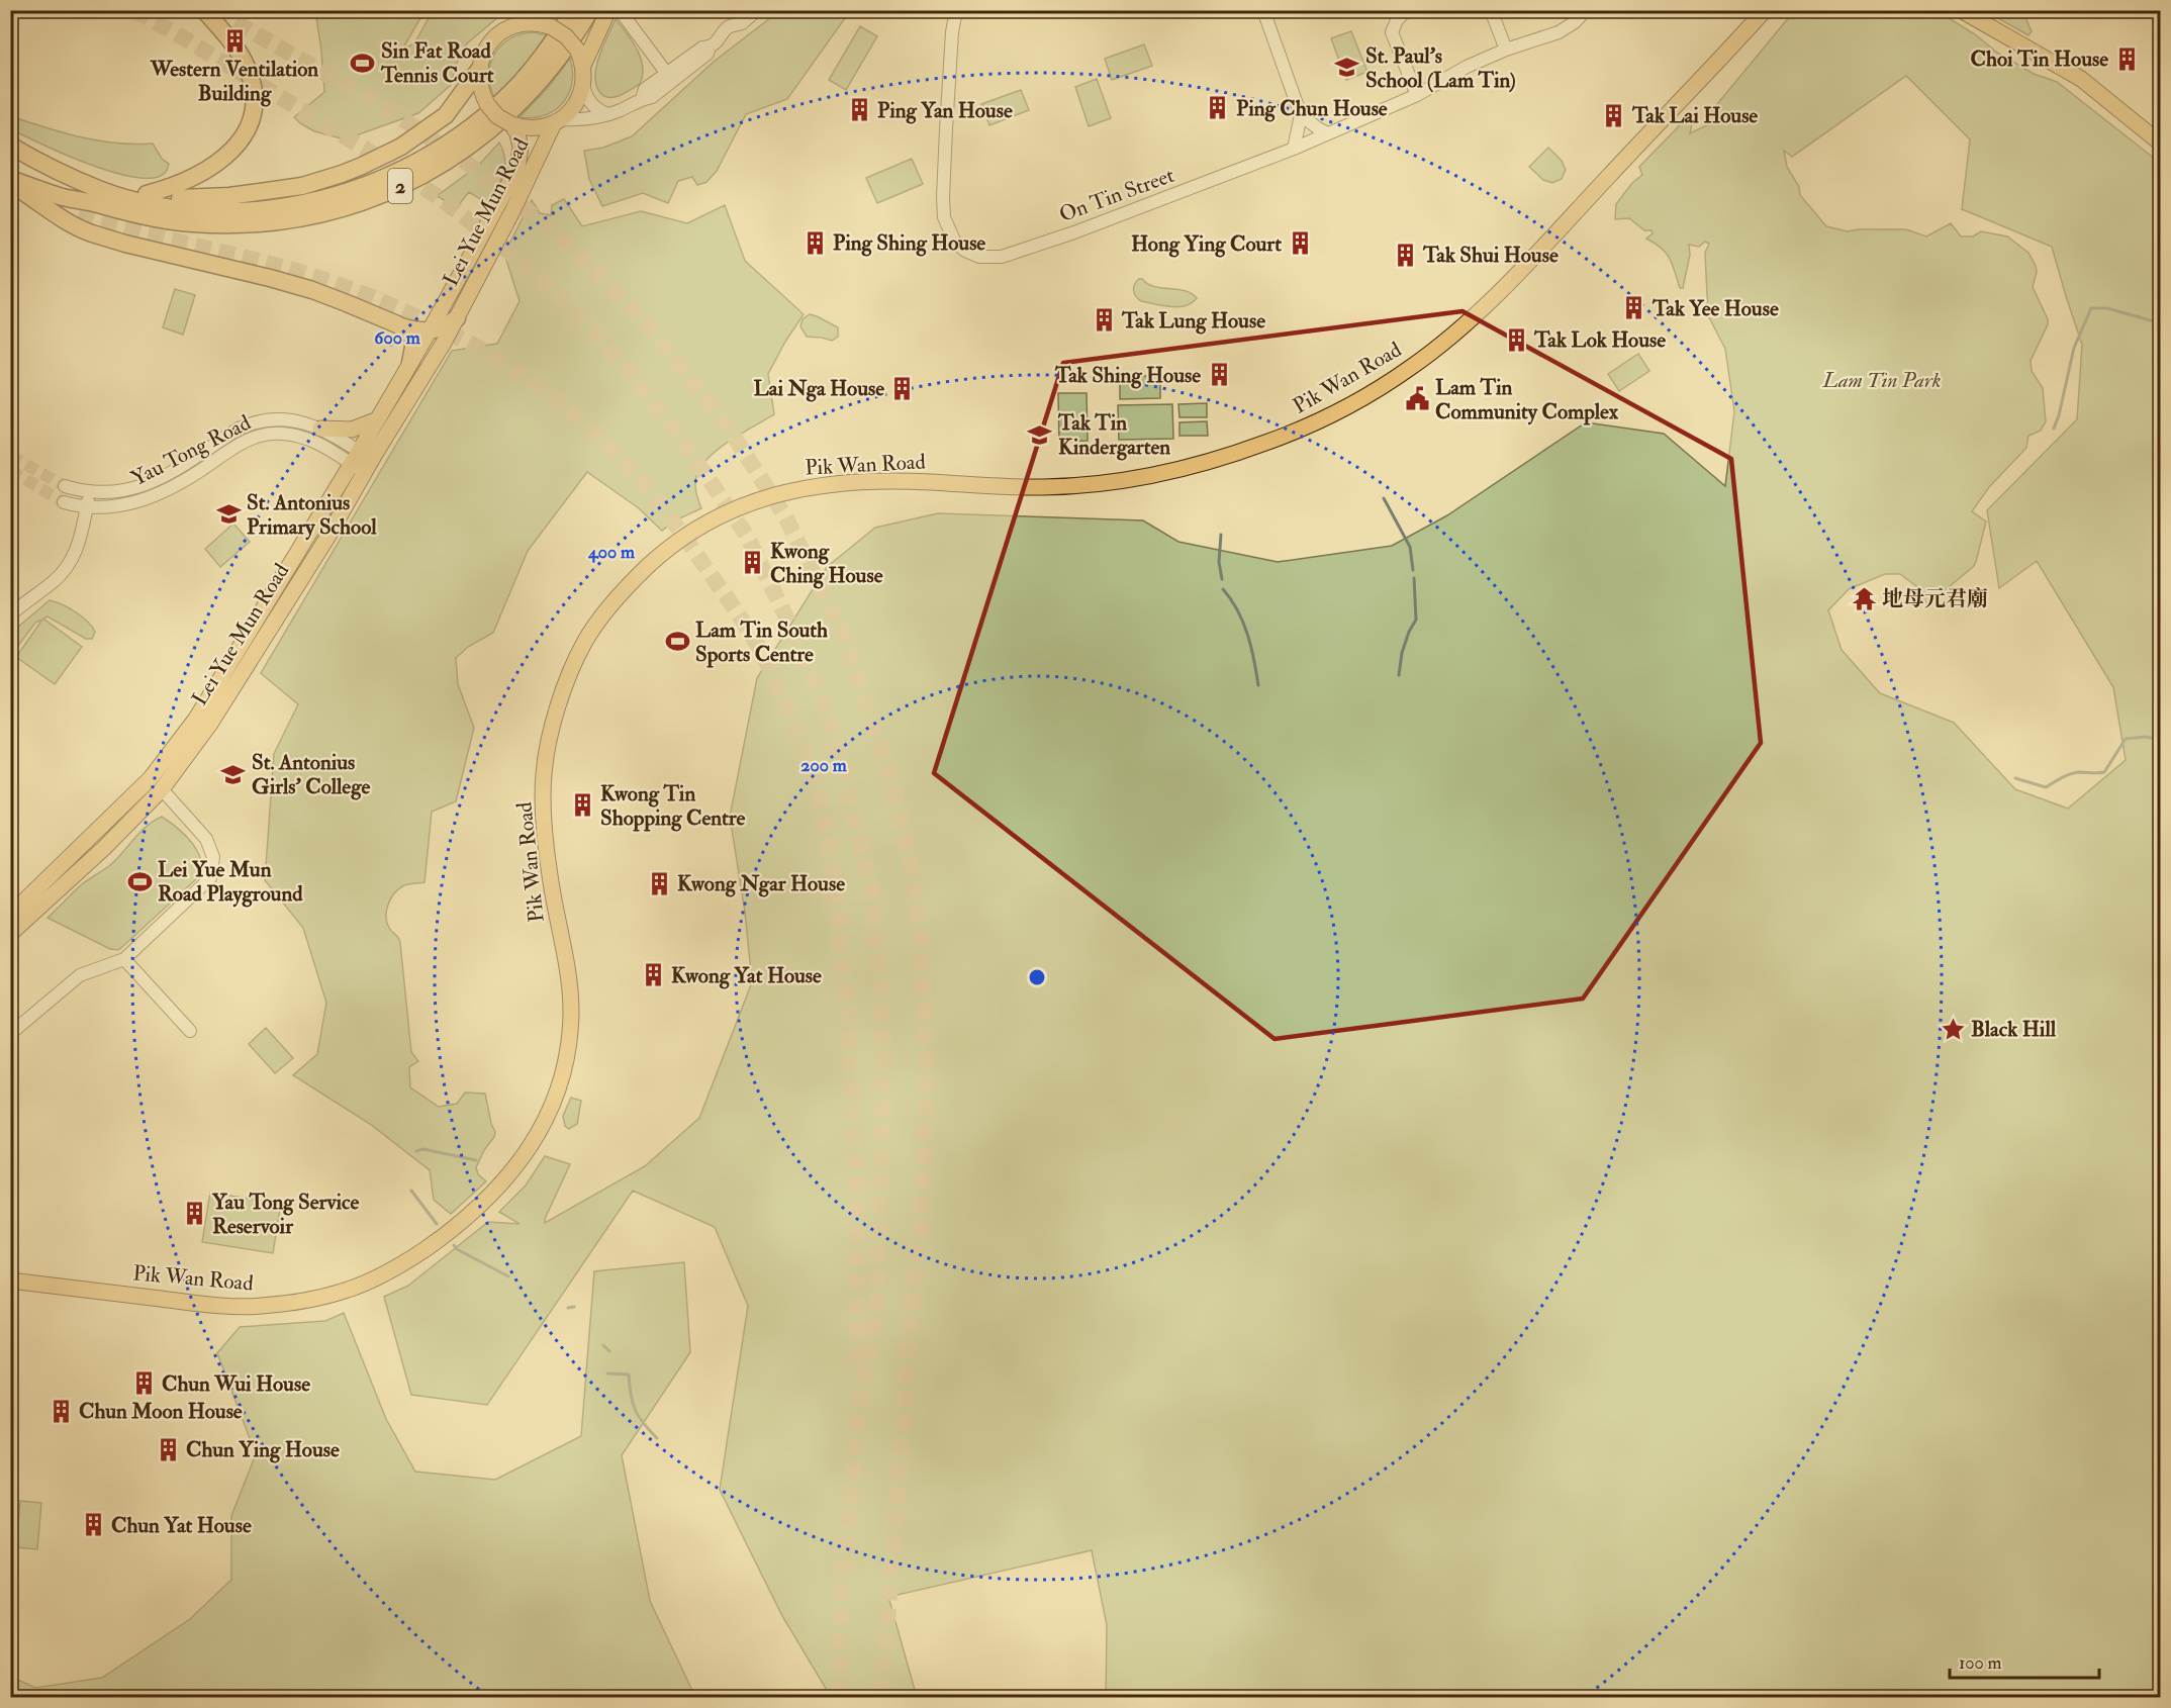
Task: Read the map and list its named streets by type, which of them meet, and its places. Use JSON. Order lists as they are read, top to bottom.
{
  "streets": {
    "highway": ["2"],
    "main road": ["Lei Yue Mun Road", "Pik Wan Road"],
    "street": ["On Tin Street", "Yau Tong Road"]
  },
  "crossings": [
    ["Lei Yue Mun Road", "Yau Tong Road"]
  ],
  "parks": ["Lam Tin Park"],
  "places": {
    "building": [
      "Western Ventilation Building",
      "Choi Tin House",
      "Ping Chun House",
      "Ping Yan House",
      "Tak Lai House",
      "Ping Shing House",
      "Hong Ying Court",
      "Tak Shui House",
      "Tak Yee House",
      "Tak Lung House",
      "Tak Lok House",
      "Tak Shing House",
      "Lai Nga House",
      "Kwong Ching House",
      "Kwong Tin Shopping Centre",
      "Kwong Ngar House",
      "Kwong Yat House",
      "Yau Tong Service Reservoir",
      "Chun Wui House",
      "Chun Moon House",
      "Chun Ying House",
      "Chun Yat House"
    ],
    "sports": ["Sin Fat Road Tennis Court", "Lam Tin South Sports Centre", "Lei Yue Mun Road Playground"],
    "school or university": [
      "St. Paul's School (Lam Tin)",
      "Tak Tin Kindergarten",
      "St. Antonius Primary School",
      "St. Antonius Girls' College"
    ],
    "public building": ["Lam Tin Community Complex"],
    "temple": ["地母元君廟"],
    "place": ["Black Hill"]
  },
  "scale_bar": "100 m",
  "rings": ["600 m", "400 m", "200 m"]
}
